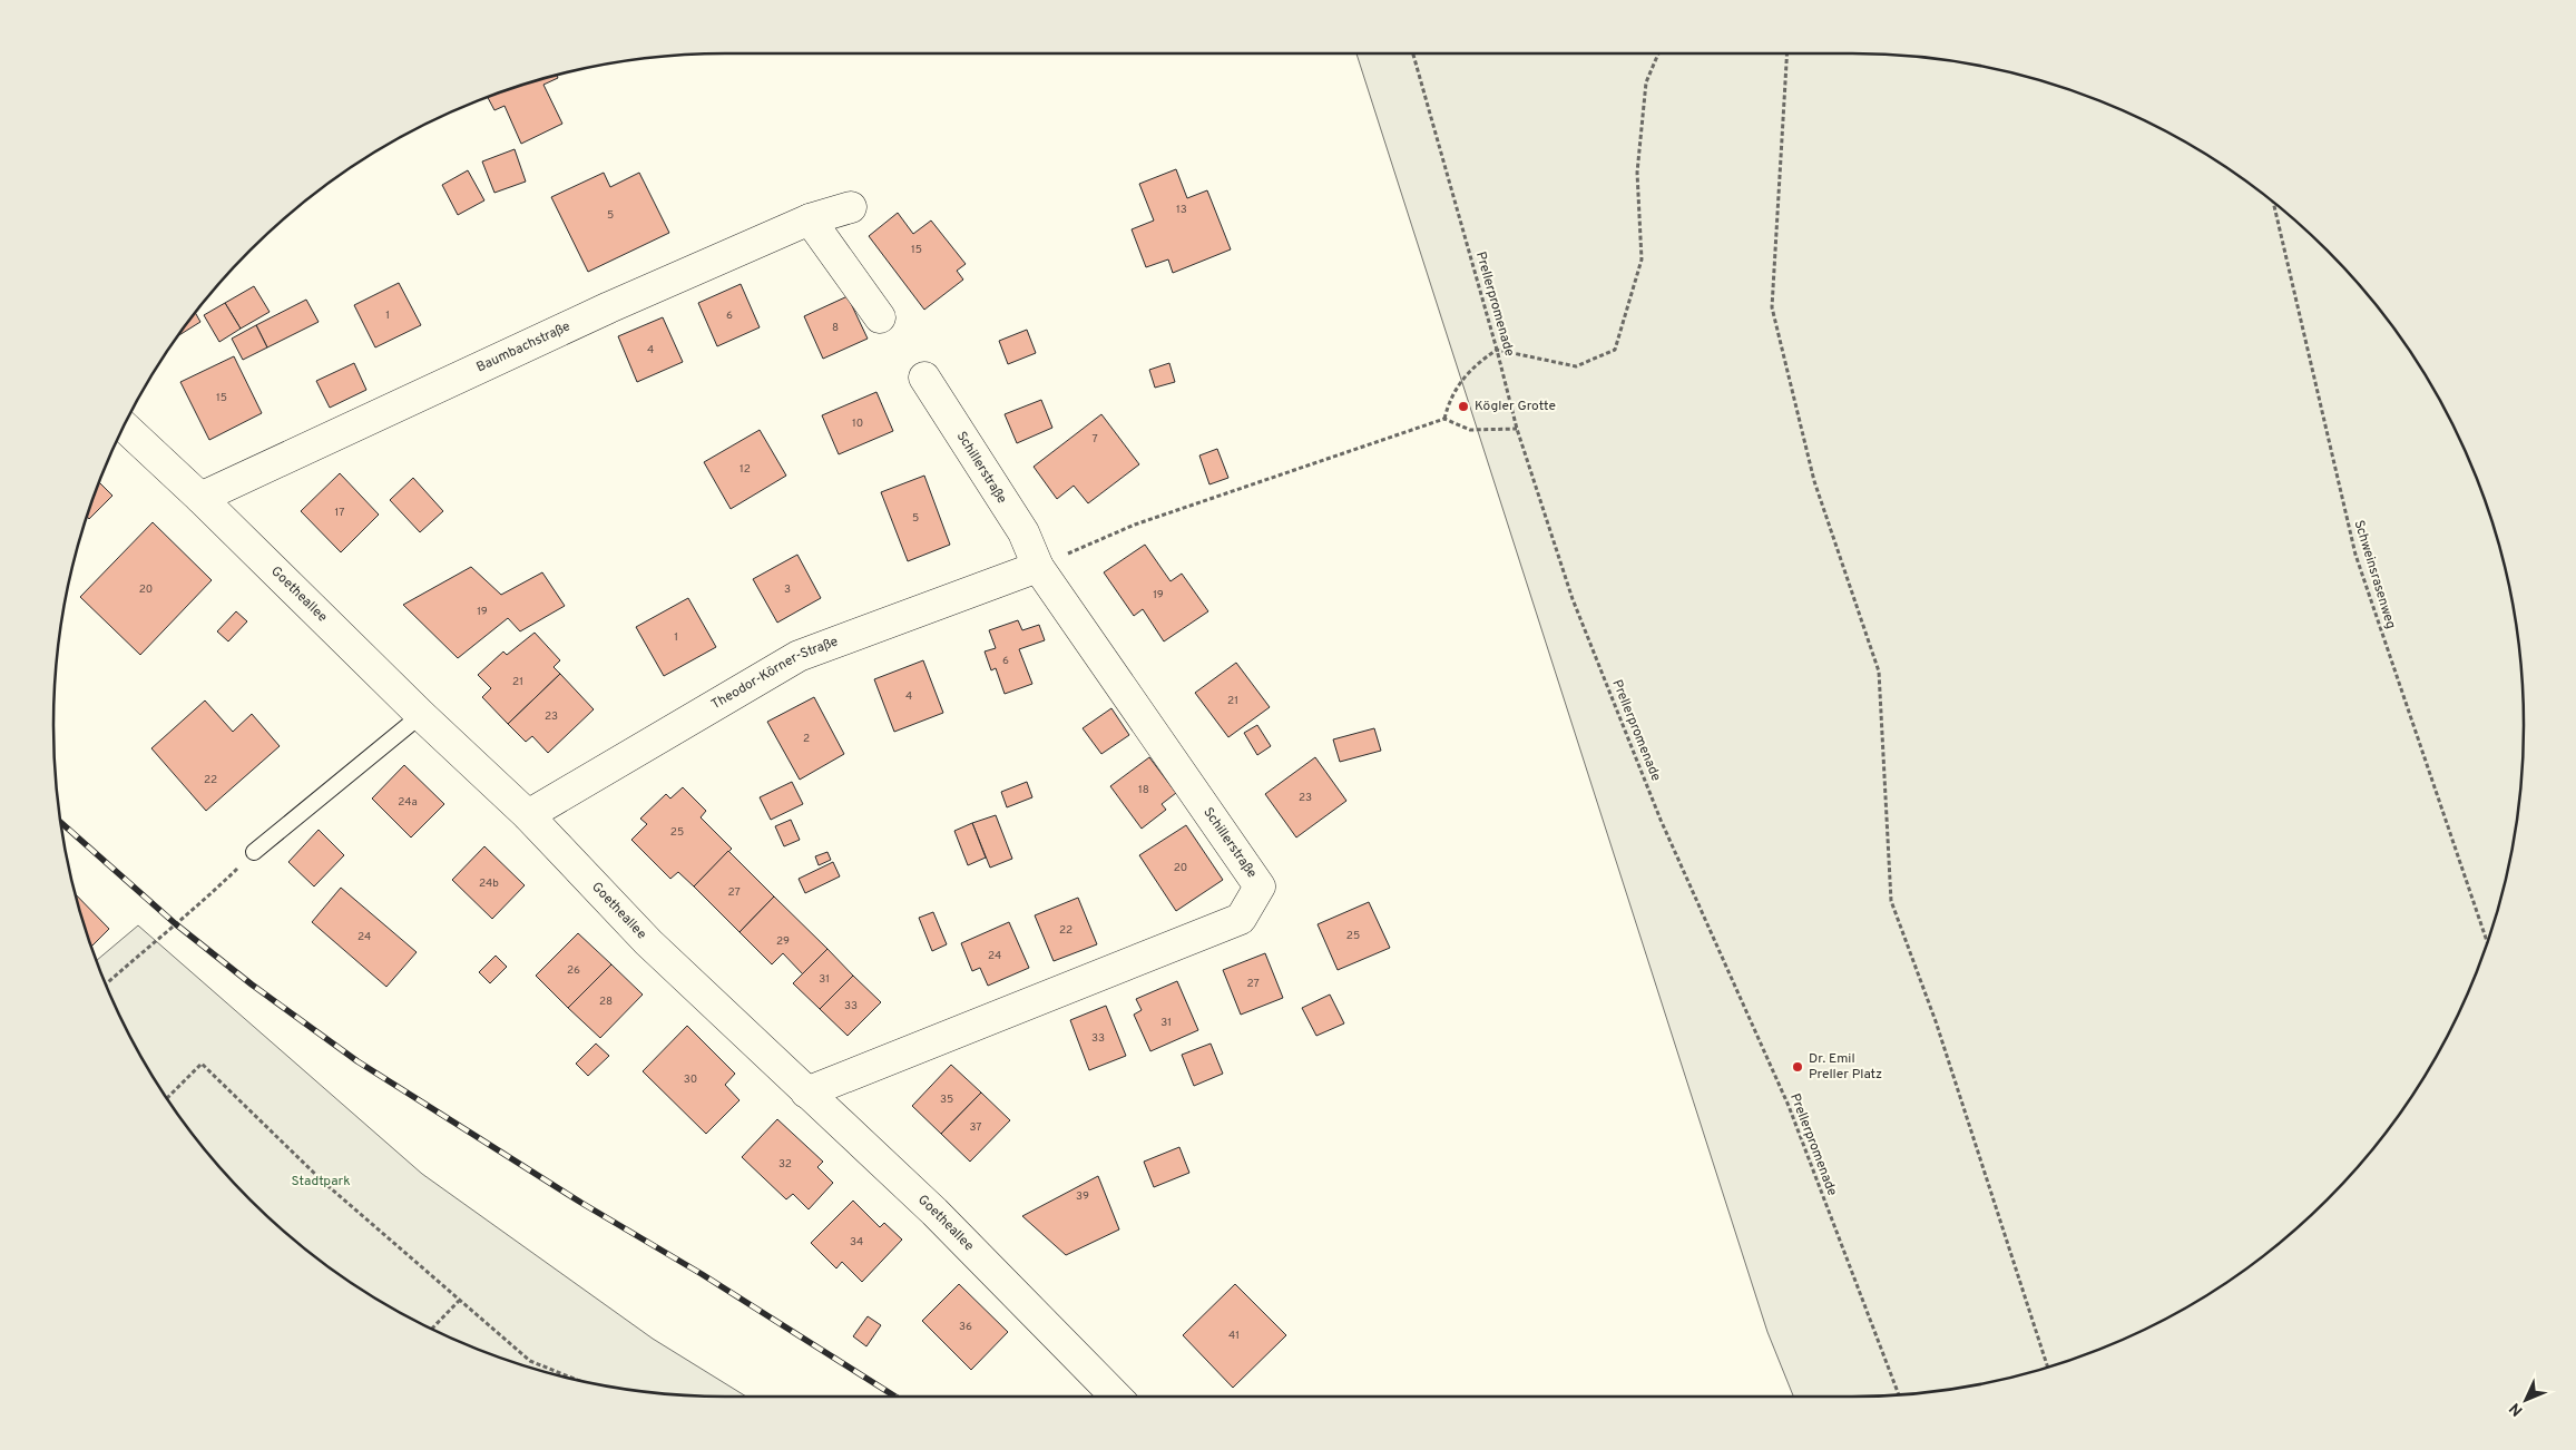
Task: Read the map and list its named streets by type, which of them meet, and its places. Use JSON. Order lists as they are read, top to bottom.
{
  "streets": {
    "street": [
      "Baumbachstraße",
      "Schillerstraße",
      "Goetheallee",
      "Theodor-Körner-Straße"
    ],
    "path": ["Prellerpromenade", "Schweinsrasenweg"]
  },
  "crossings": [
    ["Baumbachstraße", "Goetheallee"],
    ["Schillerstraße", "Goetheallee"],
    ["Schillerstraße", "Theodor-Körner-Straße"],
    ["Goetheallee", "Theodor-Körner-Straße"]
  ],
  "parks": ["Stadtpark"],
  "places": ["Kögler Grotte", "Dr. Emil Preller Platz"],
  "house_numbers": [
    "13",
    "5",
    "15",
    "1",
    "6",
    "8",
    "4",
    "15",
    "10",
    "7",
    "12",
    "17",
    "5",
    "20",
    "3",
    "19",
    "19",
    "1",
    "6",
    "21",
    "4",
    "21",
    "23",
    "2",
    "22",
    "18",
    "23",
    "24a",
    "25",
    "20",
    "24b",
    "27",
    "22",
    "25",
    "24",
    "29",
    "24",
    "26",
    "31",
    "27",
    "28",
    "33",
    "31",
    "33",
    "30",
    "35",
    "37",
    "32",
    "39",
    "34",
    "36",
    "41"
  ],
  "north": "bottom left"
}
